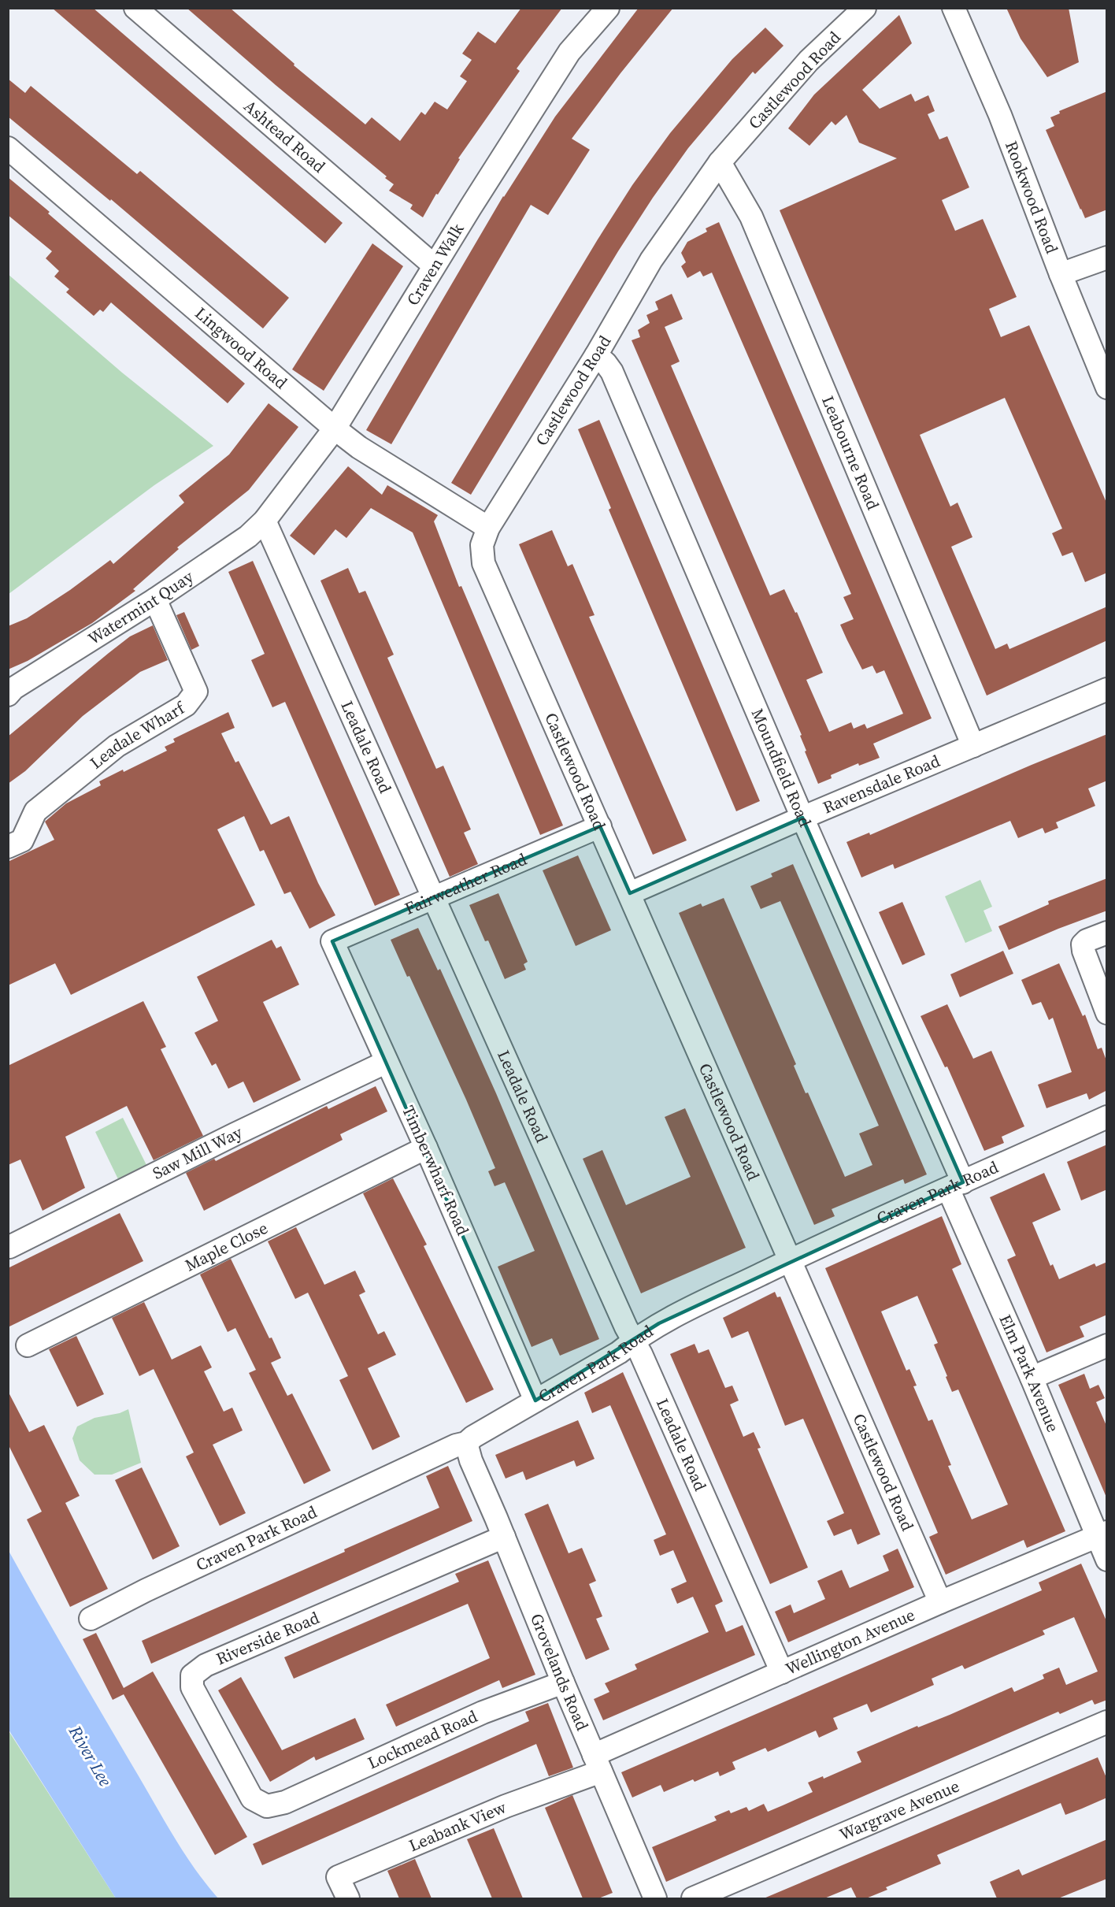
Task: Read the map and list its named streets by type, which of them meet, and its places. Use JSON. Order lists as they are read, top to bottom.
{
  "streets": {
    "street": [
      "Castlewood Road",
      "Ashtead Road",
      "Rookwood Road",
      "Craven Walk",
      "Lingwood Road",
      "Leabourne Road",
      "Watermint Quay",
      "Leadale Wharf",
      "Leadale Road",
      "Moundfield Road",
      "Ravensdale Road",
      "Fairweather Road",
      "Saw Mill Way",
      "Timberwharf Road",
      "Craven Park Road",
      "Maple Close",
      "Elm Park Avenue",
      "Riverside Road",
      "Wellington Avenue",
      "Grovelands Road",
      "Lockmead Road",
      "Wargrave Avenue",
      "Leabank View"
    ]
  },
  "crossings": [
    ["Castlewood Road", "Lingwood Road"],
    ["Castlewood Road", "Leabourne Road"],
    ["Castlewood Road", "Moundfield Road"],
    ["Castlewood Road", "Ravensdale Road"],
    ["Castlewood Road", "Fairweather Road"],
    ["Castlewood Road", "Craven Park Road"],
    ["Castlewood Road", "Wellington Avenue"],
    ["Ashtead Road", "Craven Walk"],
    ["Craven Walk", "Lingwood Road"],
    ["Craven Walk", "Watermint Quay"],
    ["Craven Walk", "Leadale Road"],
    ["Leabourne Road", "Ravensdale Road"],
    ["Watermint Quay", "Leadale Wharf"],
    ["Watermint Quay", "Leadale Road"],
    ["Leadale Road", "Fairweather Road"],
    ["Leadale Road", "Craven Park Road"],
    ["Leadale Road", "Wellington Avenue"],
    ["Moundfield Road", "Ravensdale Road"],
    ["Moundfield Road", "Craven Park Road"],
    ["Moundfield Road", "Elm Park Avenue"],
    ["Fairweather Road", "Timberwharf Road"],
    ["Saw Mill Way", "Timberwharf Road"],
    ["Timberwharf Road", "Craven Park Road"],
    ["Timberwharf Road", "Maple Close"],
    ["Craven Park Road", "Elm Park Avenue"],
    ["Craven Park Road", "Grovelands Road"],
    ["Elm Park Avenue", "Wellington Avenue"],
    ["Riverside Road", "Grovelands Road"],
    ["Riverside Road", "Lockmead Road"],
    ["Wellington Avenue", "Grovelands Road"],
    ["Wellington Avenue", "Leabank View"],
    ["Grovelands Road", "Lockmead Road"],
    ["Grovelands Road", "Leabank View"]
  ],
  "water": ["River Lee"]
}
